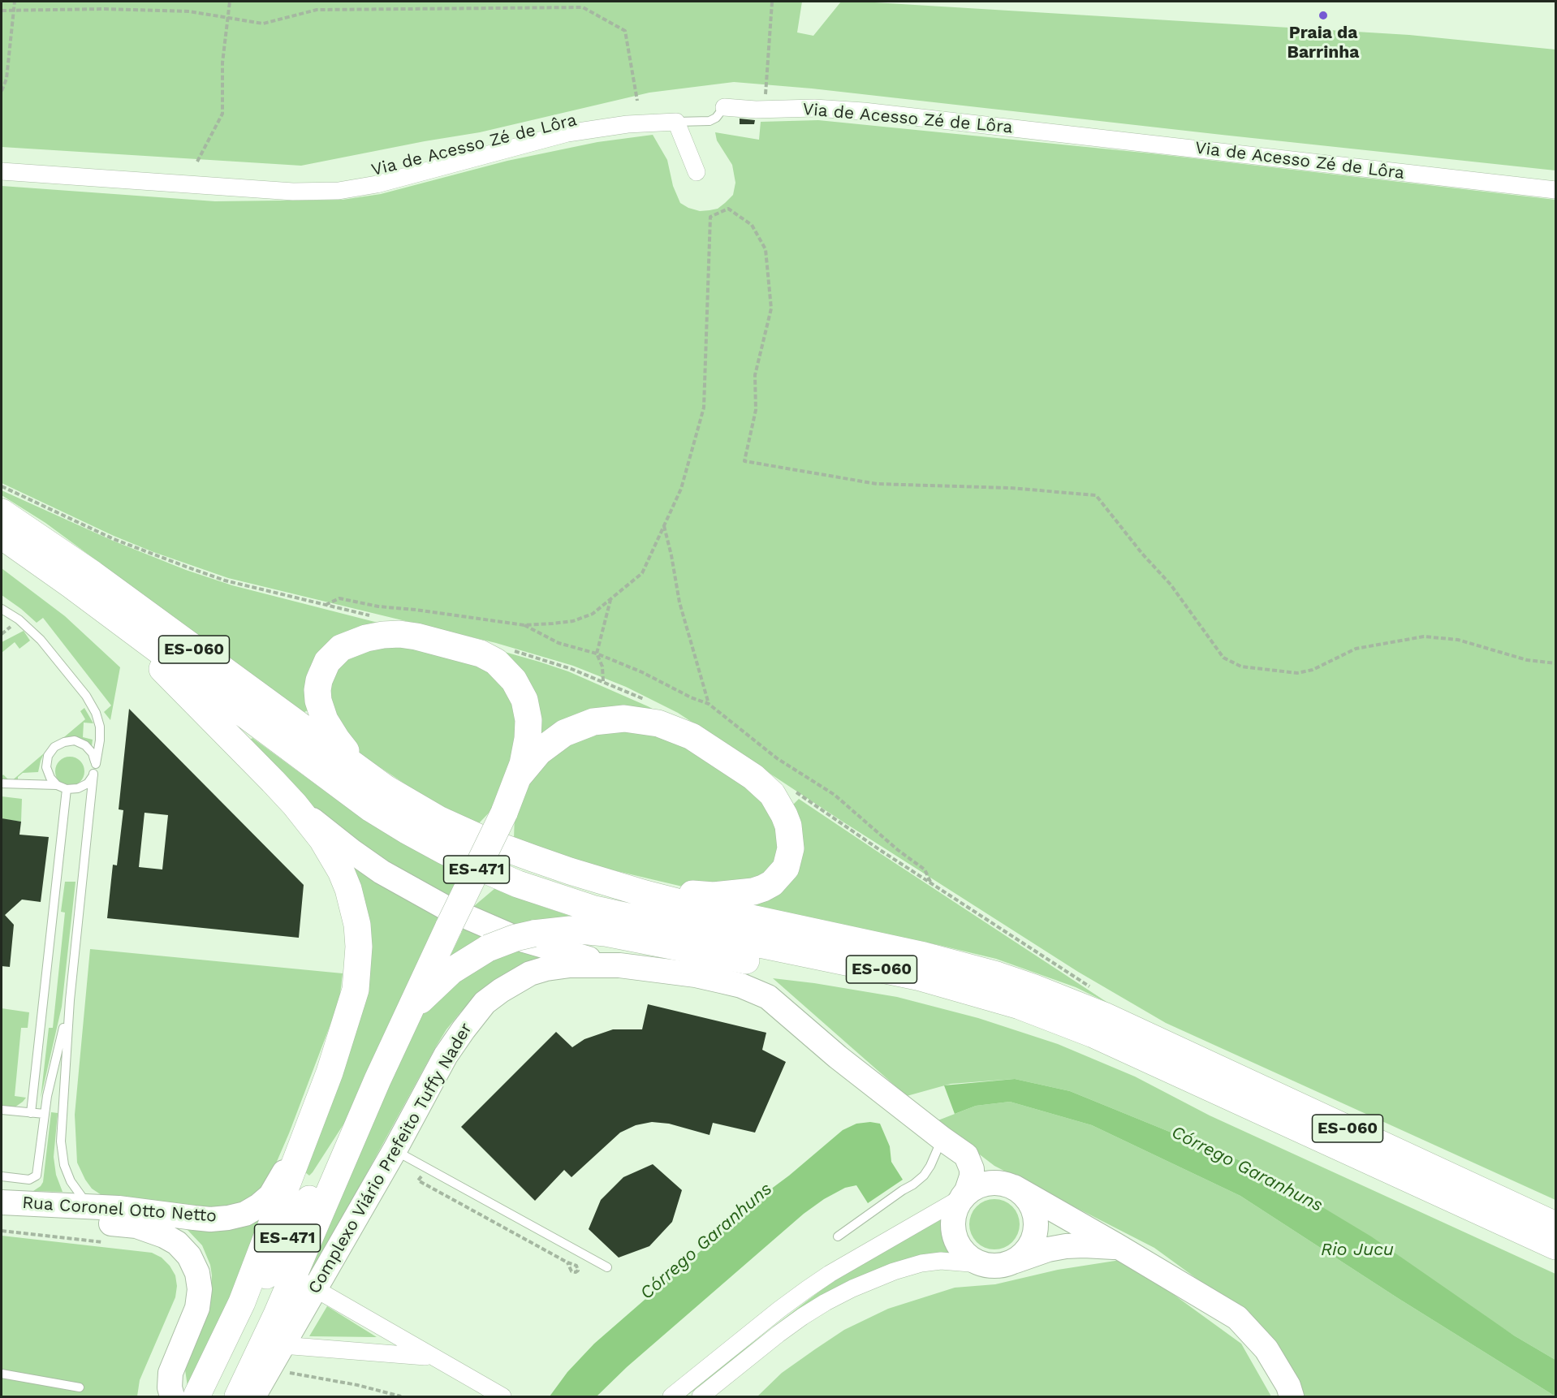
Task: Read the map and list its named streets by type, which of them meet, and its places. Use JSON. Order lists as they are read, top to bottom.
{
  "streets": {
    "main road": [
      "ES-060",
      "ES-471",
      "Complexo Viário Prefeito Tuffy Nader",
      "Rua Coronel Otto Netto"
    ],
    "street": ["Via de Acesso Zé de Lôra"]
  },
  "water": ["Córrego Garanhuns", "Rio Jucu"],
  "places": ["Praia da Barrinha"]
}
